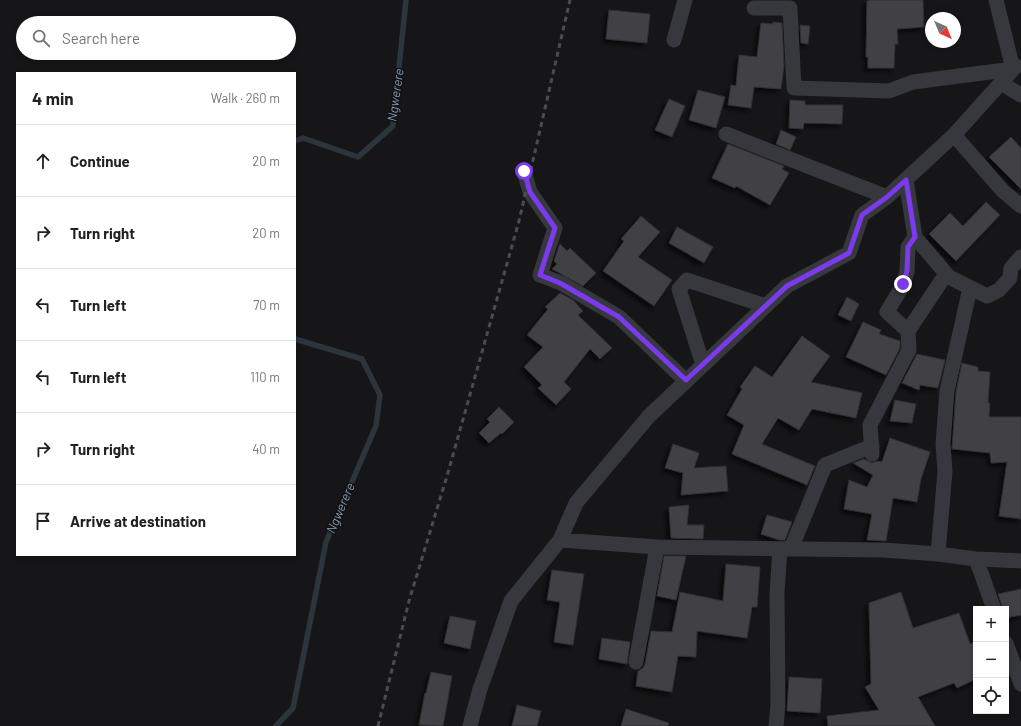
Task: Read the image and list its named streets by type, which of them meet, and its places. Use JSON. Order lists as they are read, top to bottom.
{
  "water": ["Ngwerere"],
  "north": "bottom right",
  "page": {
    "search": "Search here",
    "heading": ["4 min", "Walk · 260 m"],
    "list": [
      ["Continue", "20 m"],
      ["Turn right", "20 m"],
      ["Turn left", "70 m"],
      ["Turn left", "110 m"],
      ["Turn right", "40 m"],
      "Arrive at destination"
    ],
    "map_buttons": ["+", "−"]
  }
}
